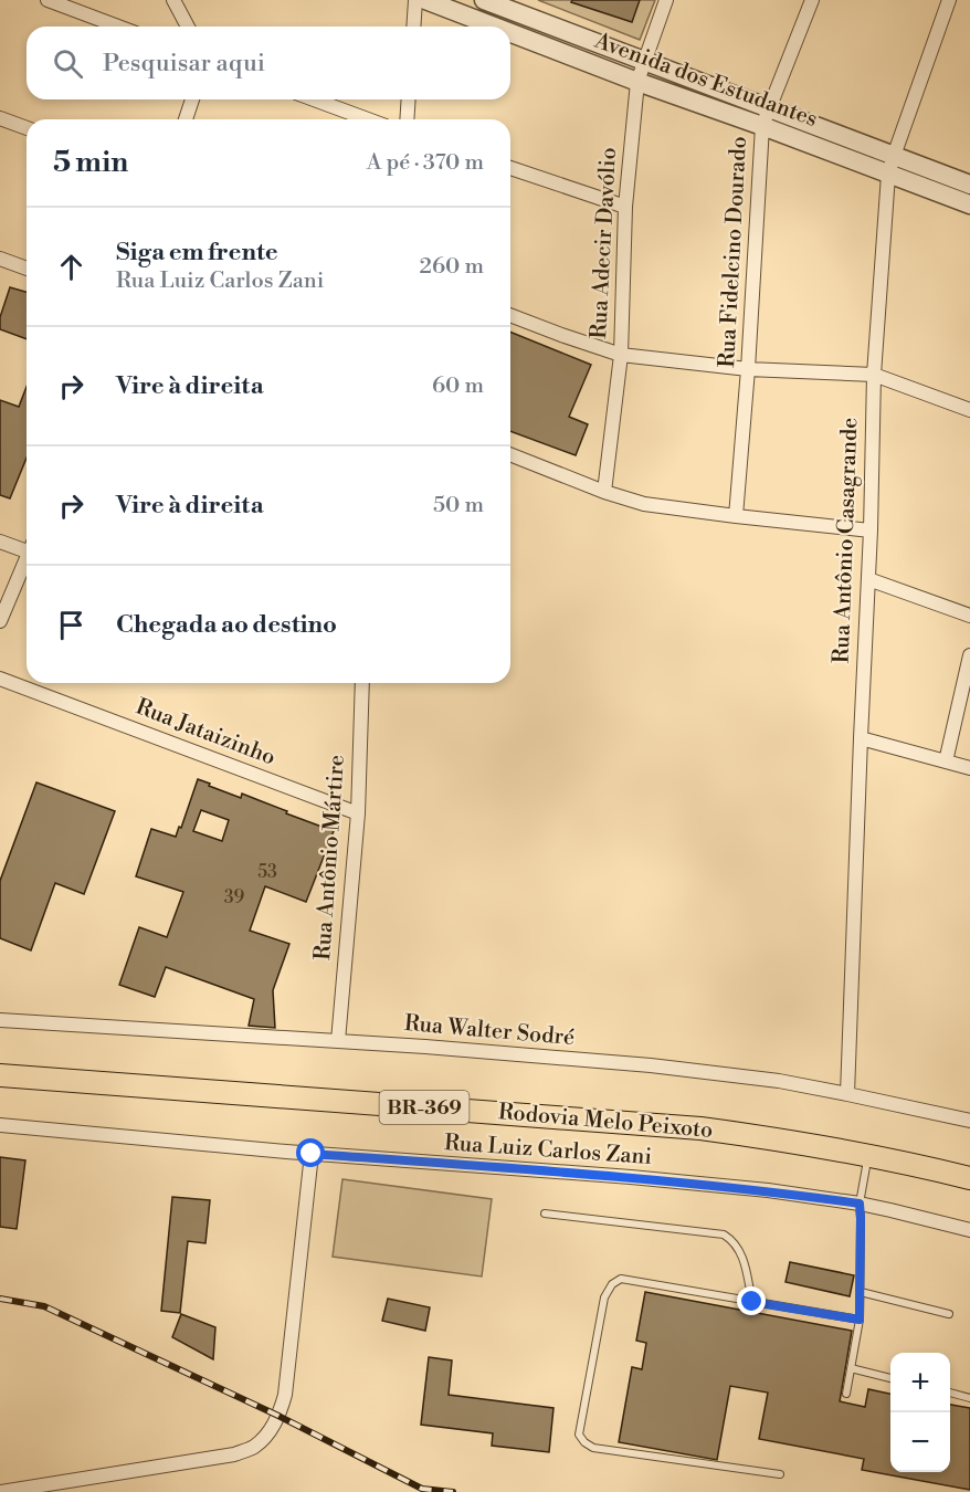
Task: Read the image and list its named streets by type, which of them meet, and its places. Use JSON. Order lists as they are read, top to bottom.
{
  "streets": {
    "main road": ["BR-369", "Rodovia Melo Peixoto"],
    "street": [
      "Avenida dos Estudantes",
      "Rua Adecir Davólio",
      "Rua Fidelcino Dourado",
      "Rua Antônio Casagrande",
      "Rua Jataizinho",
      "Rua Antônio Mártire",
      "Rua Walter Sodré",
      "Rua Luiz Carlos Zani"
    ]
  },
  "crossings": [
    ["Avenida dos Estudantes", "Rua Adecir Davólio"],
    ["Avenida dos Estudantes", "Rua Fidelcino Dourado"],
    ["Avenida dos Estudantes", "Rua Antônio Casagrande"],
    ["Rua Antônio Casagrande", "Rua Walter Sodré"],
    ["Rua Jataizinho", "Rua Antônio Mártire"],
    ["Rua Antônio Mártire", "Rua Walter Sodré"]
  ],
  "house_numbers": ["53", "39"],
  "page": {
    "search": "Pesquisar aqui",
    "heading": ["5 min", "A pé · 370 m"],
    "list": [
      ["Siga em frente", "Rua Luiz Carlos Zani", "260 m"],
      ["Vire à direita", "60 m"],
      ["Vire à direita", "50 m"],
      "Chegada ao destino"
    ],
    "map_buttons": ["+", "−"]
  }
}
